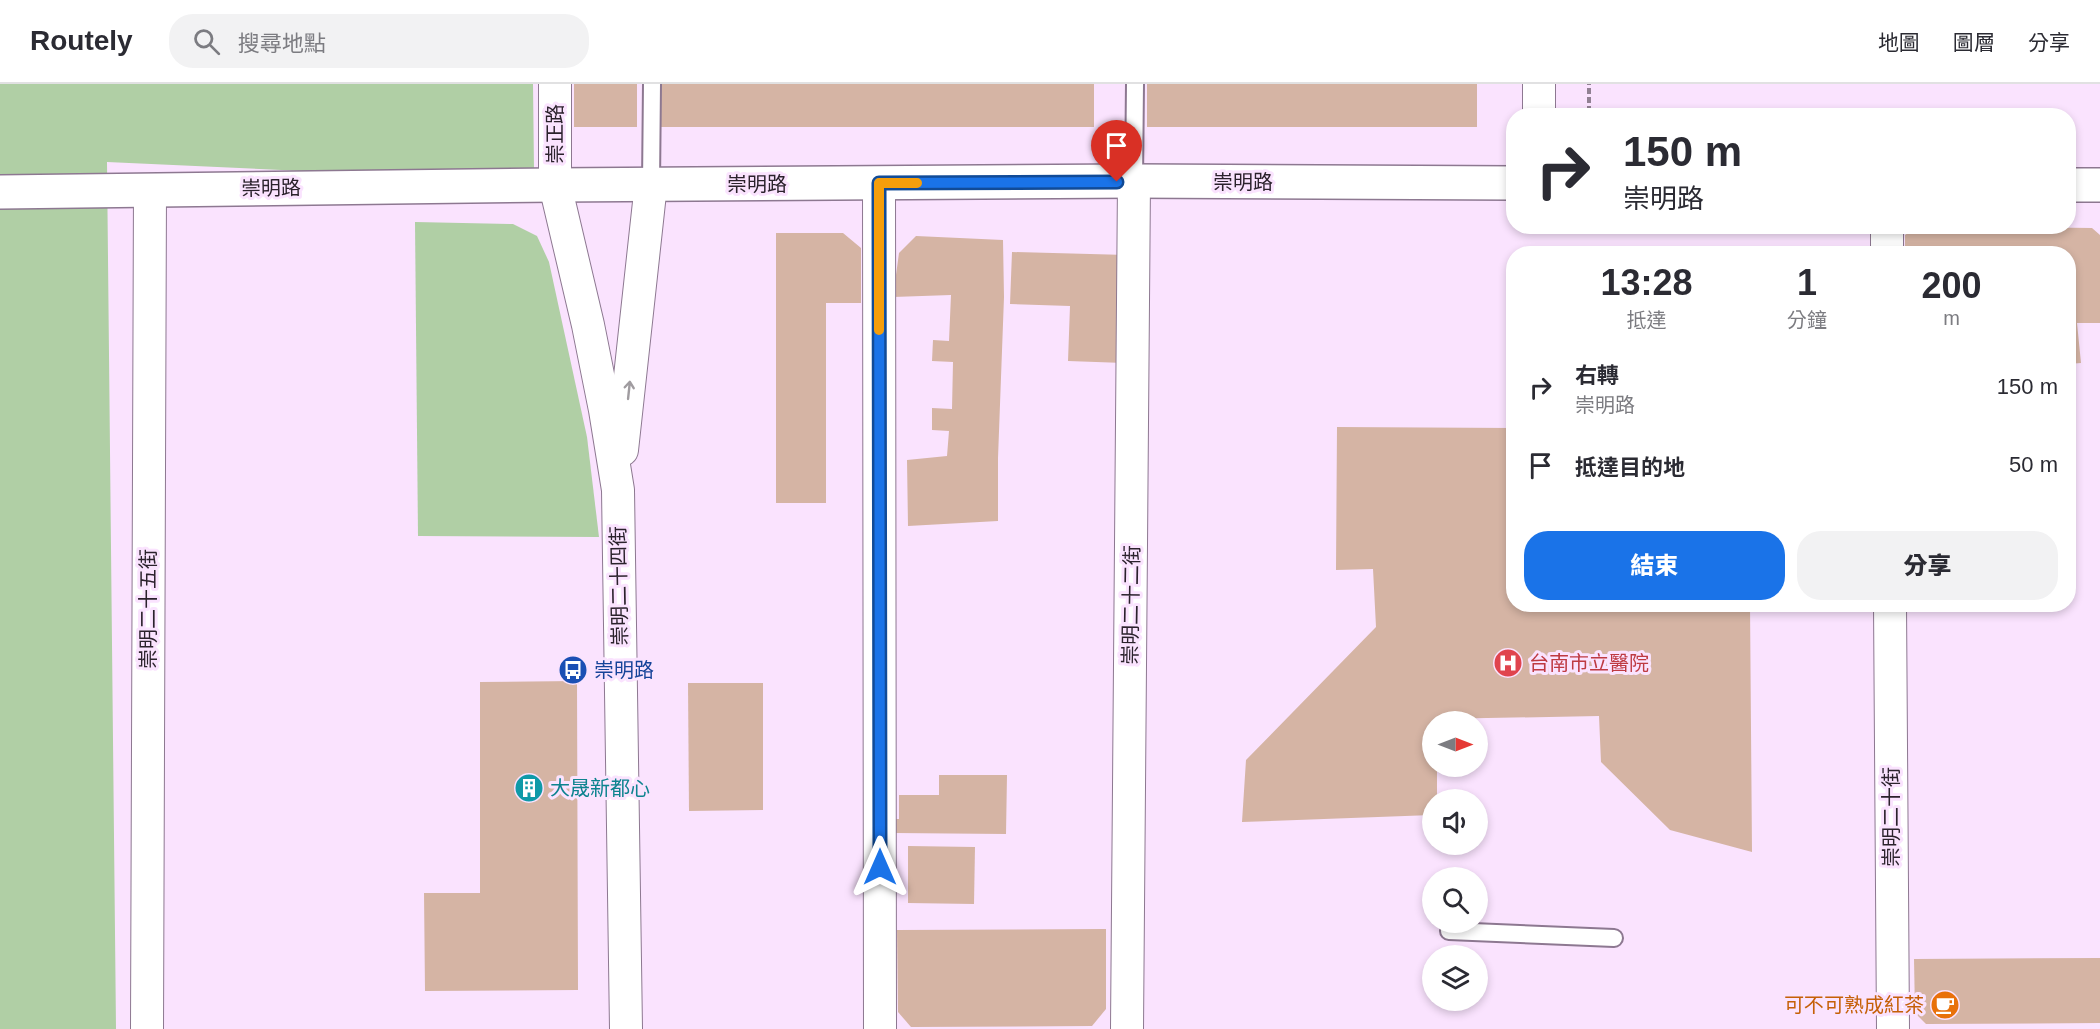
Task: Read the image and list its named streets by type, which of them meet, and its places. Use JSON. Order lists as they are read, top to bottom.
{
  "streets": {
    "street": [
      "崇正路",
      "崇明路",
      "崇明二十四街",
      "崇明二十二街",
      "崇明二十五街",
      "崇明二十街"
    ]
  },
  "crossings": [
    ["崇正路", "崇明路"],
    ["崇正路", "崇明二十四街"],
    ["崇明路", "崇明二十四街"],
    ["崇明路", "崇明二十二街"],
    ["崇明路", "崇明二十五街"]
  ],
  "places": {
    "hospital": ["台南市立醫院"],
    "bus stop": ["崇明路"],
    "building": ["大晟新都心"],
    "cafe": ["可不可熟成紅茶"]
  },
  "north": "right",
  "page": {
    "header": "Routely",
    "search": "搜尋地點",
    "nav": ["地圖", "圖層", "分享"],
    "turn": ["150 m", "崇明路"],
    "eta": [
      "13:28",
      "抵達",
      "1",
      "分鐘",
      "200",
      "m"
    ],
    "list": [
      {
        "name": "右轉",
        "note": "崇明路",
        "value": "150 m"
      },
      {
        "name": "抵達目的地",
        "value": "50 m"
      }
    ],
    "buttons": ["結束", "分享"]
  }
}
